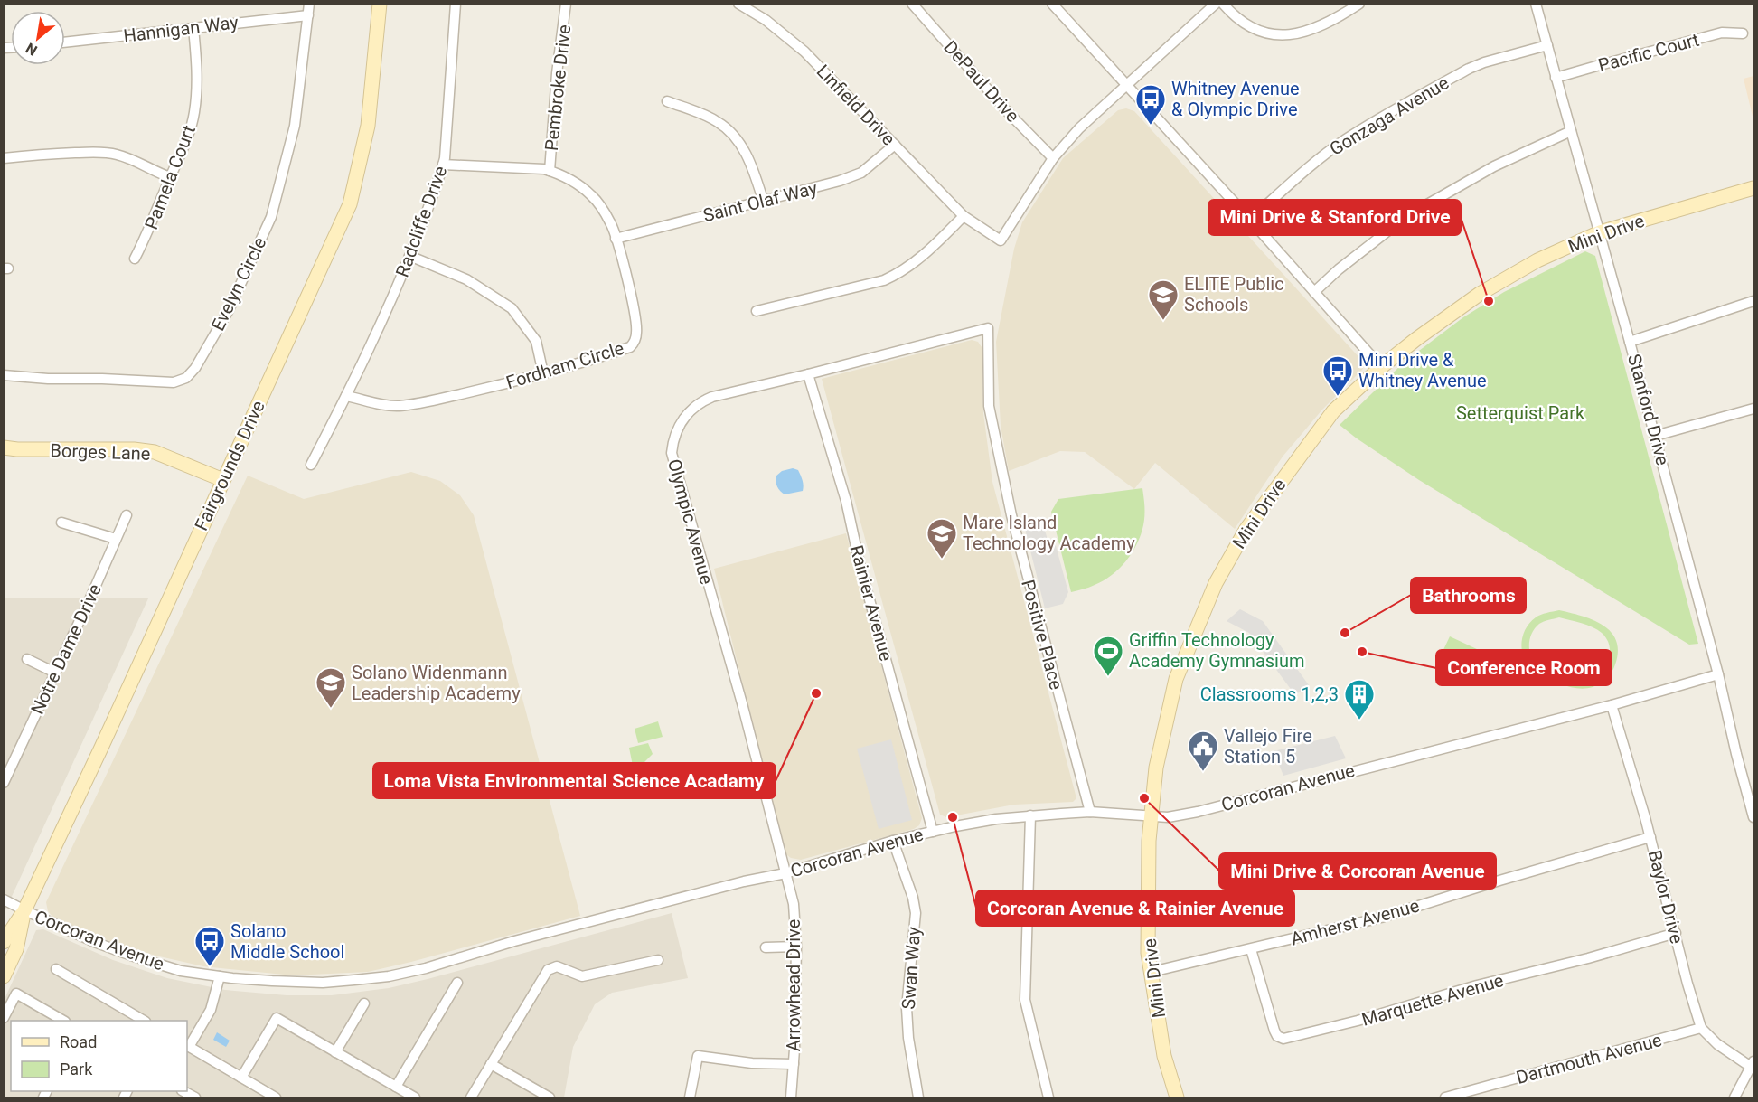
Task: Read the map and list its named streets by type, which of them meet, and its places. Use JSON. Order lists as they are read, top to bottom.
{
  "streets": {
    "street": [
      "Hannigan Way",
      "Pacific Court",
      "DePaul Drive",
      "Pembroke Drive",
      "Linfield Drive",
      "Gonzaga Avenue",
      "Pamela Court",
      "Saint Olaf Way",
      "Radcliffe Drive",
      "Mini Drive",
      "Evelyn Circle",
      "Fordham Circle",
      "Stanford Drive",
      "Borges Lane",
      "Fairgrounds Drive",
      "Olympic Avenue",
      "Rainier Avenue",
      "Positive Place",
      "Notre Dame Drive",
      "Corcoran Avenue",
      "Baylor Drive",
      "Amherst Avenue",
      "Swan Way",
      "Arrowhead Drive",
      "Marquette Avenue",
      "Dartmouth Avenue"
    ]
  },
  "crossings": [
    ["Hannigan Way", "Pamela Court"],
    ["Hannigan Way", "Evelyn Circle"],
    ["Pacific Court", "Stanford Drive"],
    ["DePaul Drive", "Linfield Drive"],
    ["Pembroke Drive", "Fordham Circle"],
    ["Linfield Drive", "Saint Olaf Way"],
    ["Gonzaga Avenue", "Stanford Drive"],
    ["Saint Olaf Way", "Fordham Circle"],
    ["Radcliffe Drive", "Fordham Circle"],
    ["Mini Drive", "Stanford Drive"],
    ["Mini Drive", "Corcoran Avenue"],
    ["Mini Drive", "Amherst Avenue"],
    ["Stanford Drive", "Corcoran Avenue"],
    ["Borges Lane", "Fairgrounds Drive"],
    ["Fairgrounds Drive", "Corcoran Avenue"],
    ["Olympic Avenue", "Rainier Avenue"],
    ["Olympic Avenue", "Positive Place"],
    ["Olympic Avenue", "Corcoran Avenue"],
    ["Olympic Avenue", "Arrowhead Drive"],
    ["Rainier Avenue", "Corcoran Avenue"],
    ["Positive Place", "Corcoran Avenue"],
    ["Corcoran Avenue", "Baylor Drive"],
    ["Corcoran Avenue", "Swan Way"],
    ["Corcoran Avenue", "Arrowhead Drive"],
    ["Baylor Drive", "Amherst Avenue"],
    ["Baylor Drive", "Marquette Avenue"],
    ["Baylor Drive", "Dartmouth Avenue"],
    ["Amherst Avenue", "Marquette Avenue"]
  ],
  "parks": ["Setterquist Park"],
  "places": {
    "bus stop": ["Whitney Avenue & Olympic Drive", "Mini Drive & Whitney Avenue", "Solano Middle School"],
    "other": [
      "Mini Drive & Stanford Drive",
      "Bathrooms",
      "Conference Room",
      "Loma Vista Environmental Science Acadamy",
      "Mini Drive & Corcoran Avenue",
      "Corcoran Avenue & Rainier Avenue"
    ],
    "school or university": ["ELITE Public Schools", "Mare Island Technology Academy", "Solano Widenmann Leadership Academy"],
    "sports": ["Griffin Technology Academy Gymnasium"],
    "building": ["Classrooms 1,2,3"],
    "public building": ["Vallejo Fire Station 5"]
  },
  "legend": ["Road", "Park"],
  "north": "bottom left"
}
